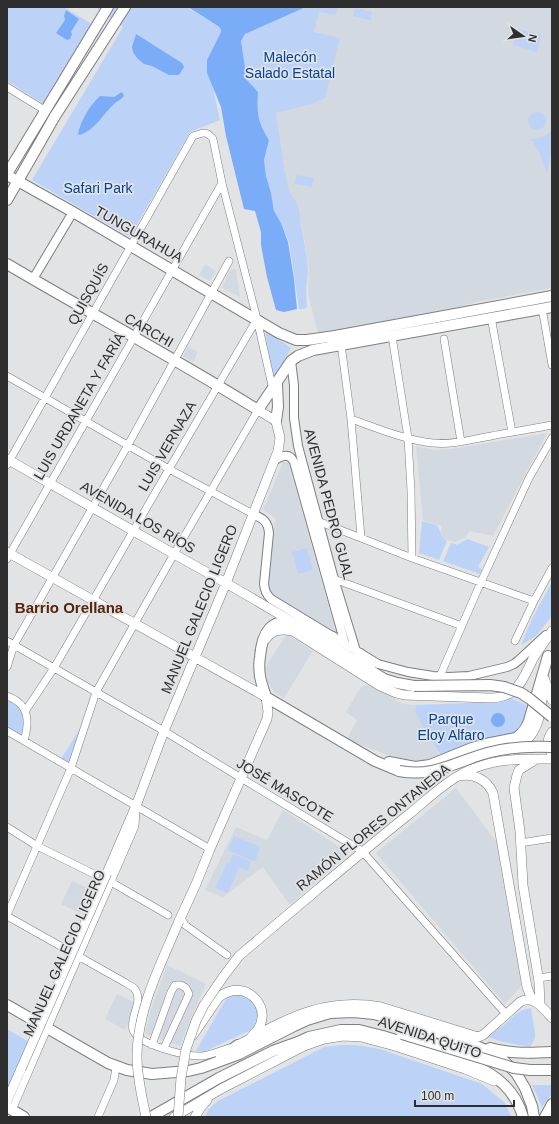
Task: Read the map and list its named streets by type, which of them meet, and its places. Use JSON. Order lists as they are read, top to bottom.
{
  "streets": {
    "main road": [
      "TUNGURAHUA",
      "CARCHI",
      "AVENIDA LOS RÍOS",
      "MANUEL GALECIO LIGERO",
      "RAMÓN FLORES ONTANEDA",
      "AVENIDA QUITO"
    ],
    "street": [
      "QUISQUÍS",
      "LUIS URDANETA Y FARÍA",
      "LUIS VERNAZA",
      "AVENIDA PEDRO GUAL",
      "JOSÉ MASCOTE"
    ]
  },
  "crossings": [
    ["TUNGURAHUA", "QUISQUÍS"],
    ["TUNGURAHUA", "LUIS URDANETA Y FARÍA"],
    ["TUNGURAHUA", "LUIS VERNAZA"],
    ["QUISQUÍS", "CARCHI"],
    ["QUISQUÍS", "LUIS URDANETA Y FARÍA"],
    ["QUISQUÍS", "AVENIDA LOS RÍOS"],
    ["CARCHI", "LUIS URDANETA Y FARÍA"],
    ["CARCHI", "LUIS VERNAZA"],
    ["CARCHI", "MANUEL GALECIO LIGERO"],
    ["LUIS URDANETA Y FARÍA", "AVENIDA LOS RÍOS"],
    ["LUIS VERNAZA", "AVENIDA LOS RÍOS"],
    ["LUIS VERNAZA", "JOSÉ MASCOTE"],
    ["AVENIDA PEDRO GUAL", "MANUEL GALECIO LIGERO"],
    ["AVENIDA LOS RÍOS", "MANUEL GALECIO LIGERO"],
    ["MANUEL GALECIO LIGERO", "JOSÉ MASCOTE"],
    ["JOSÉ MASCOTE", "RAMÓN FLORES ONTANEDA"]
  ],
  "districts": ["Barrio Orellana"],
  "parks": ["Malecón Salado Estatal", "Safari Park", "Parque Eloy Alfaro"],
  "scale_bar": "100 m",
  "north": "right"
}
